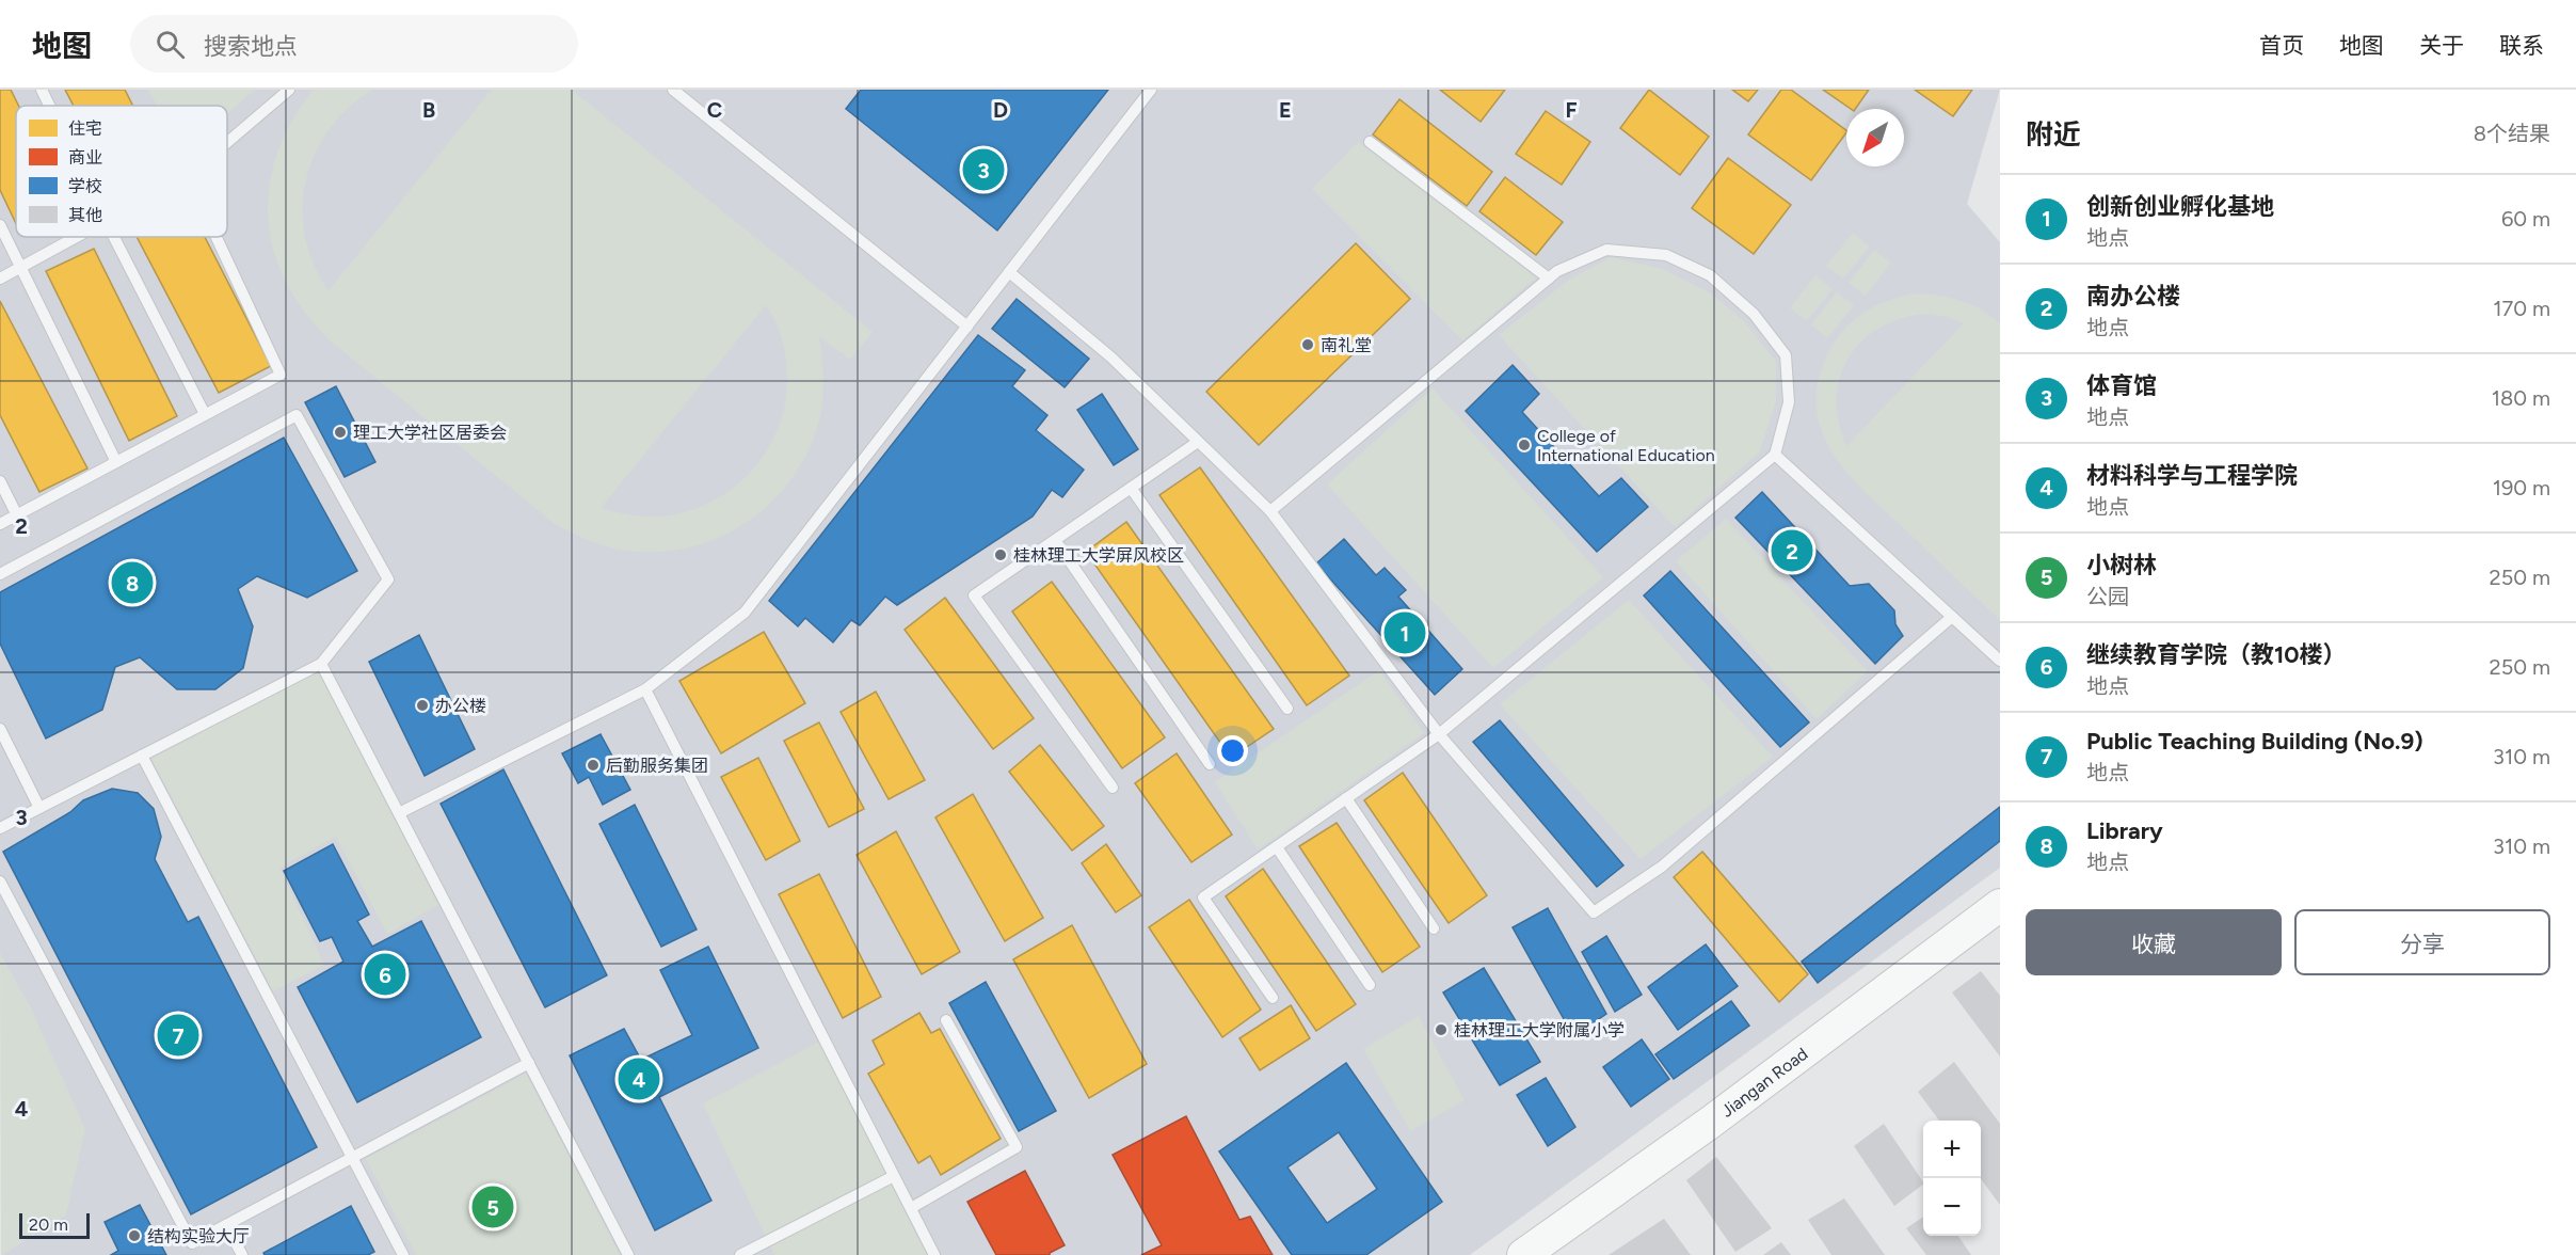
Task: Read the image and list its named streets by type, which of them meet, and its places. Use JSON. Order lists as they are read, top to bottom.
{
  "streets": {
    "main road": ["Jiangan Road"]
  },
  "places": [
    "南礼堂",
    "理工大学社区居委会",
    "College of International Education",
    "桂林理工大学屏风校区",
    "办公楼",
    "后勤服务集团",
    "桂林理工大学附属小学",
    "结构实验大厅"
  ],
  "legend": [
    "住宅",
    "商业",
    "学校",
    "其他"
  ],
  "scale_bar": "20 m",
  "north": "bottom left",
  "page": {
    "header": "地图",
    "search": "搜索地点",
    "nav": [
      "首页",
      "地图",
      "关于",
      "联系"
    ],
    "heading": ["附近", "8个结果"],
    "pins": [
      "3",
      "2",
      "8",
      "1",
      "6",
      "7",
      "4",
      "5"
    ],
    "list": [
      {
        "mark": "1",
        "name": "创新创业孵化基地",
        "note": "地点",
        "value": "60 m"
      },
      {
        "mark": "2",
        "name": "南办公楼",
        "note": "地点",
        "value": "170 m"
      },
      {
        "mark": "3",
        "name": "体育馆",
        "note": "地点",
        "value": "180 m"
      },
      {
        "mark": "4",
        "name": "材料科学与工程学院",
        "note": "地点",
        "value": "190 m"
      },
      {
        "mark": "5",
        "name": "小树林",
        "note": "公园",
        "value": "250 m"
      },
      {
        "mark": "6",
        "name": "继续教育学院（教10楼）",
        "note": "地点",
        "value": "250 m"
      },
      {
        "mark": "7",
        "name": "Public Teaching Building (No.9)",
        "note": "地点",
        "value": "310 m"
      },
      {
        "mark": "8",
        "name": "Library",
        "note": "地点",
        "value": "310 m"
      }
    ],
    "buttons": ["收藏", "分享"],
    "map_buttons": ["+", "−"],
    "scale": "20 m"
  },
  "grid": {
    "columns": [
      "B",
      "C",
      "D",
      "E",
      "F"
    ],
    "rows": ["2", "3", "4"]
  }
}
